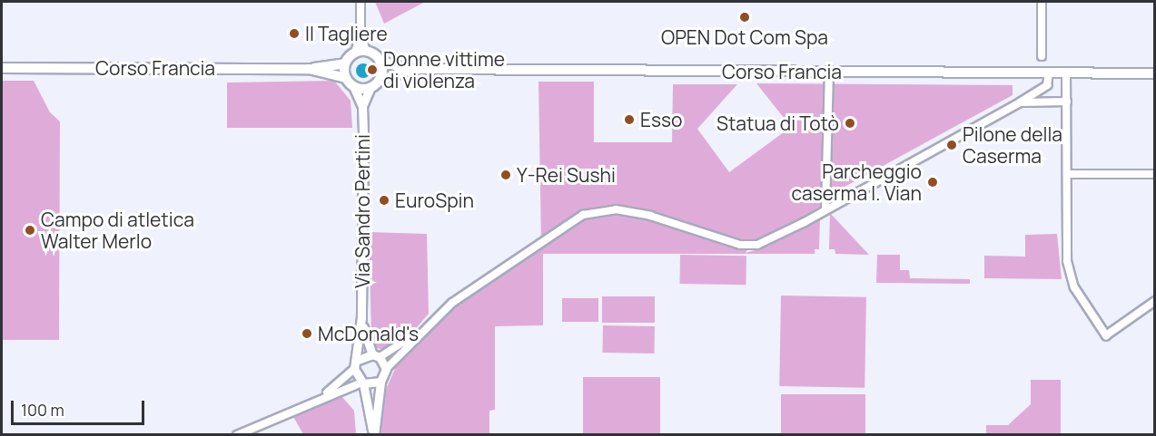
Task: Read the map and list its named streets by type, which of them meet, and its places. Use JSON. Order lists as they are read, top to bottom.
{
  "streets": {
    "main road": ["Corso Francia"],
    "street": ["Via Sandro Pertini"]
  },
  "crossings": [
    ["Corso Francia", "Via Sandro Pertini"]
  ],
  "places": [
    "OPEN Dot Com Spa",
    "Il Tagliere",
    "Donne vittime di violenza",
    "Esso",
    "Statua di Totò",
    "Pilone della Caserma",
    "Y-Rei Sushi",
    "Parcheggio caserma I. Vian",
    "EuroSpin",
    "Campo di atletica Walter Merlo",
    "McDonald's"
  ],
  "scale_bar": "100 m"
}
